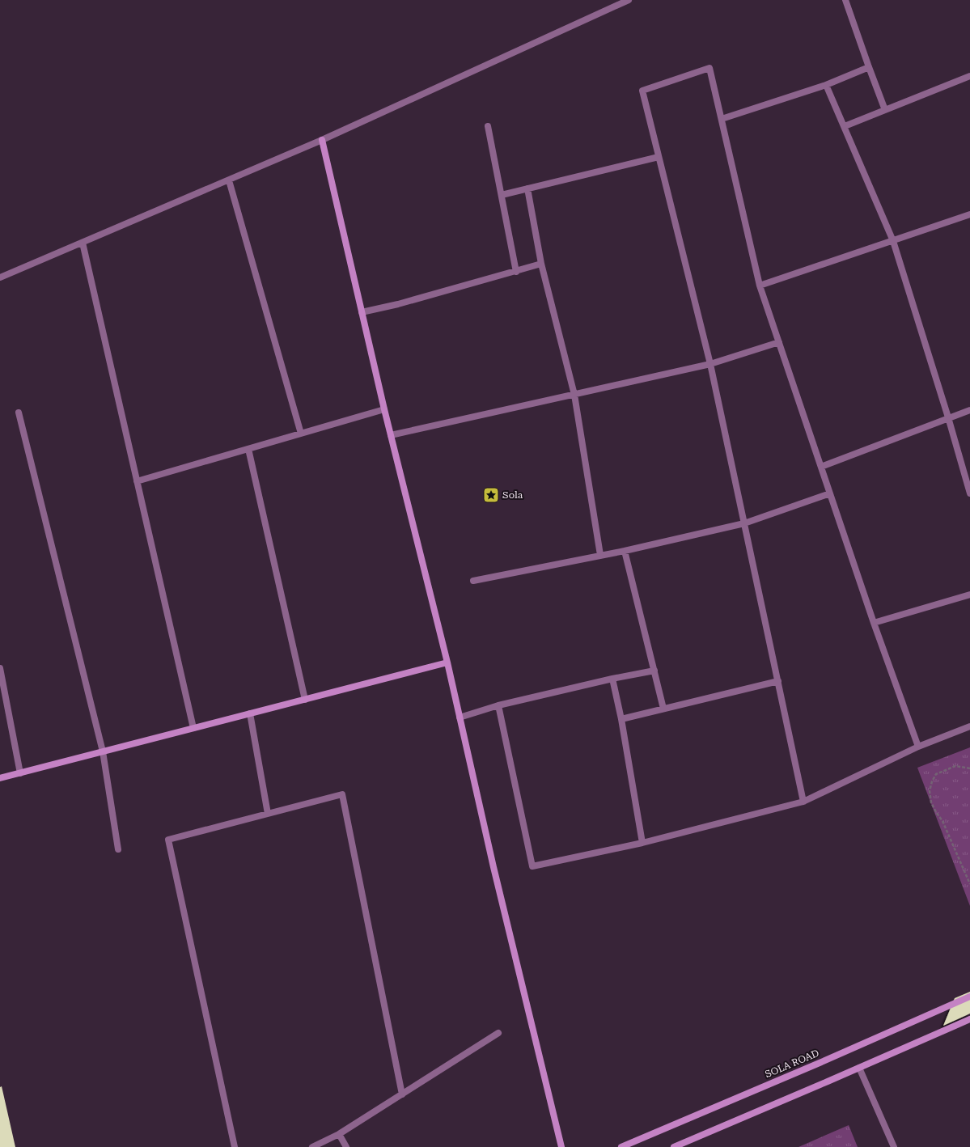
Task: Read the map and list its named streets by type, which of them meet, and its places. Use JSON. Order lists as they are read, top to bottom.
{
  "streets": {
    "street": ["SOLA ROAD"]
  },
  "places": {
    "place": ["Sola"]
  }
}
